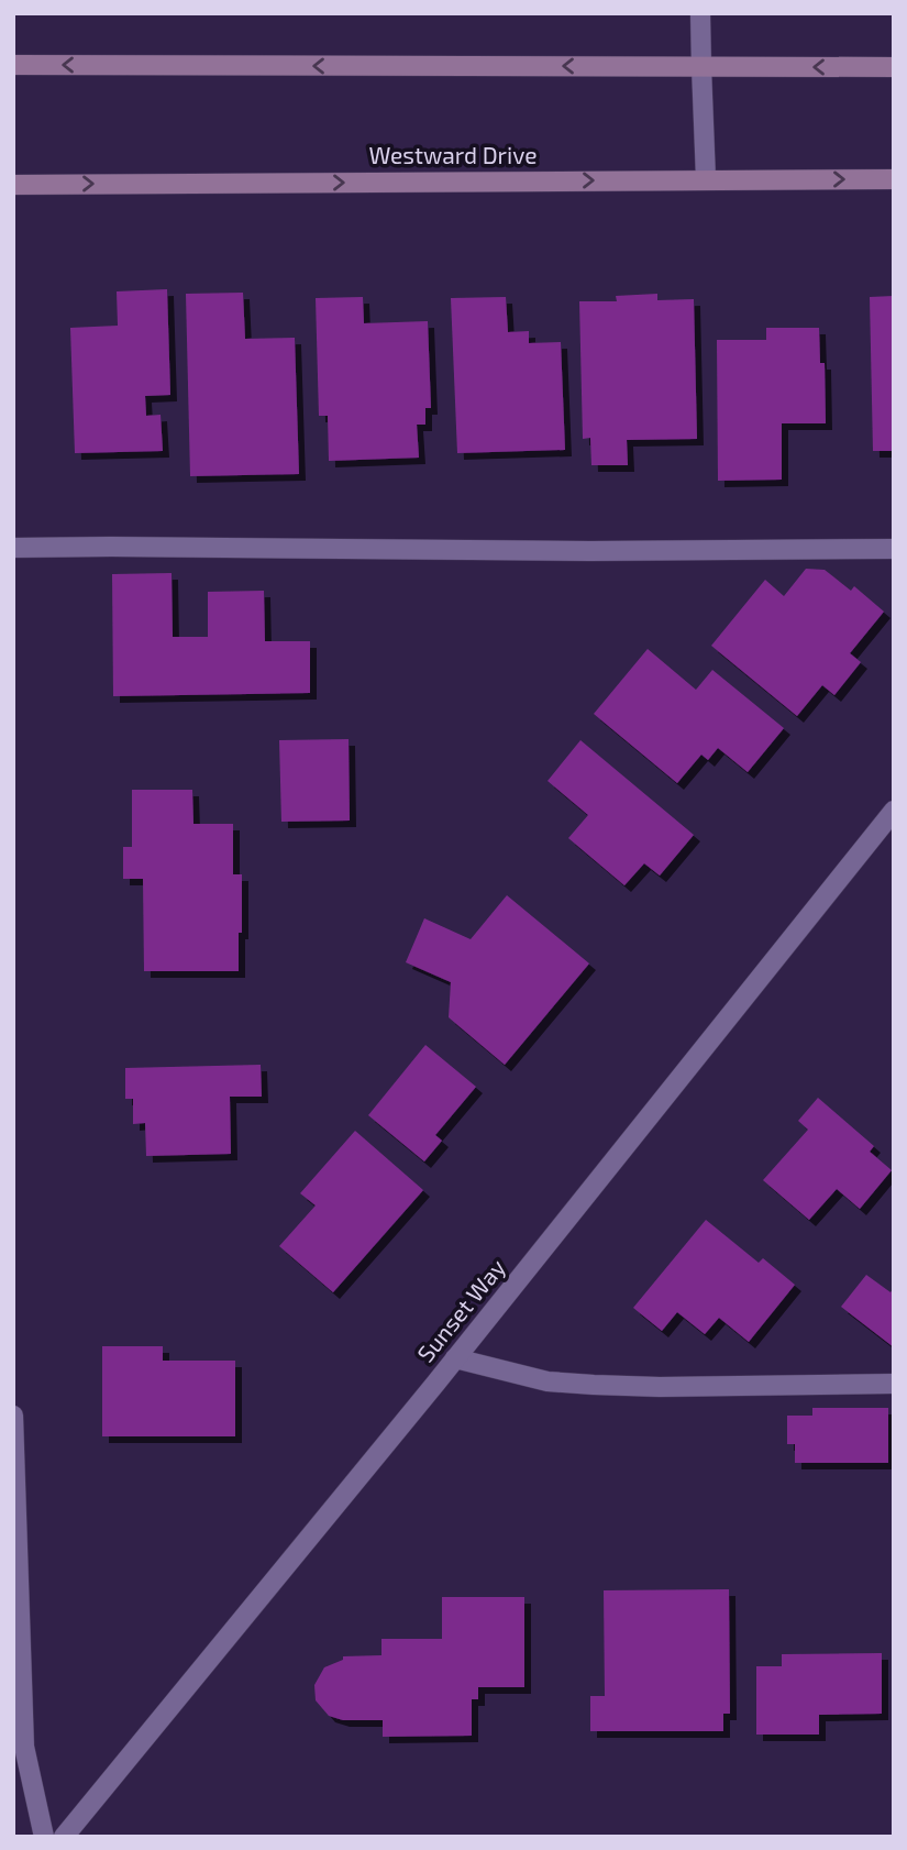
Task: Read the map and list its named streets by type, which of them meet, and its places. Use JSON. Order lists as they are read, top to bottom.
{
  "streets": {
    "street": ["Westward Drive", "Sunset Way"]
  }
}
